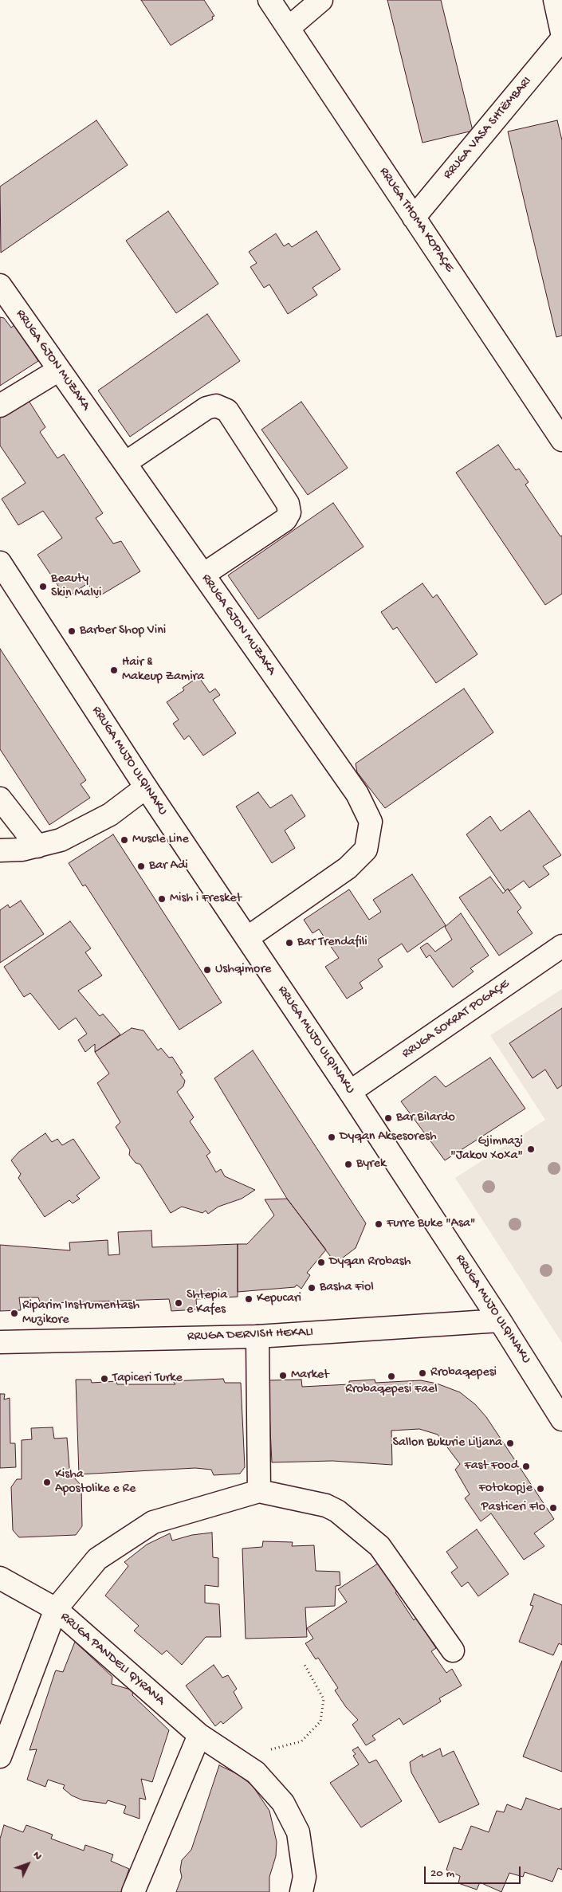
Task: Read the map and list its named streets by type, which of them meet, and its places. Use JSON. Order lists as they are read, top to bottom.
{
  "streets": {
    "street": [
      "RRUGA VASA SHTËMBARI",
      "RRUGA THOMA KOPAÇE",
      "RRUGA GJON MUZAKA",
      "RRUGA MUJO ULQINAKU",
      "RRUGA SOKRAT POGAÇE",
      "RRUGA DERVISH HEKALI",
      "RRUGA PANDELI QYRANA"
    ]
  },
  "crossings": [
    ["RRUGA VASA SHTËMBARI", "RRUGA THOMA KOPAÇE"],
    ["RRUGA GJON MUZAKA", "RRUGA MUJO ULQINAKU"],
    ["RRUGA MUJO ULQINAKU", "RRUGA SOKRAT POGAÇE"],
    ["RRUGA MUJO ULQINAKU", "RRUGA DERVISH HEKALI"]
  ],
  "places": [
    "Beauty Skin Malvi",
    "Barber Shop Vini",
    "Hair & Makeup Zamira",
    "Muscle Line",
    "Bar Adi",
    "Mish i Fresket",
    "Bar Trendafili",
    "Ushqimore",
    "Bar Bilardo",
    "Dyqan Aksesoresh",
    "Gjimnazi \"Jakov Xoxa\"",
    "Byrek",
    "Furre Buke \"Asa\"",
    "Dyqan Rrobash",
    "Basha Fiol",
    "Kepucari",
    "Shtepia e Kafes",
    "Riparim Instrumentash Muzikore",
    "Rrobaqepesi",
    "Market",
    "Rrobaqepesi Fael",
    "Tapiceri Turke",
    "Sallon Bukurie Liljana",
    "Fast Food",
    "Kisha Apostolike e Re",
    "Fotokopje",
    "Pasticeri Flo"
  ],
  "scale_bar": "20 m",
  "north": "top right"
}
